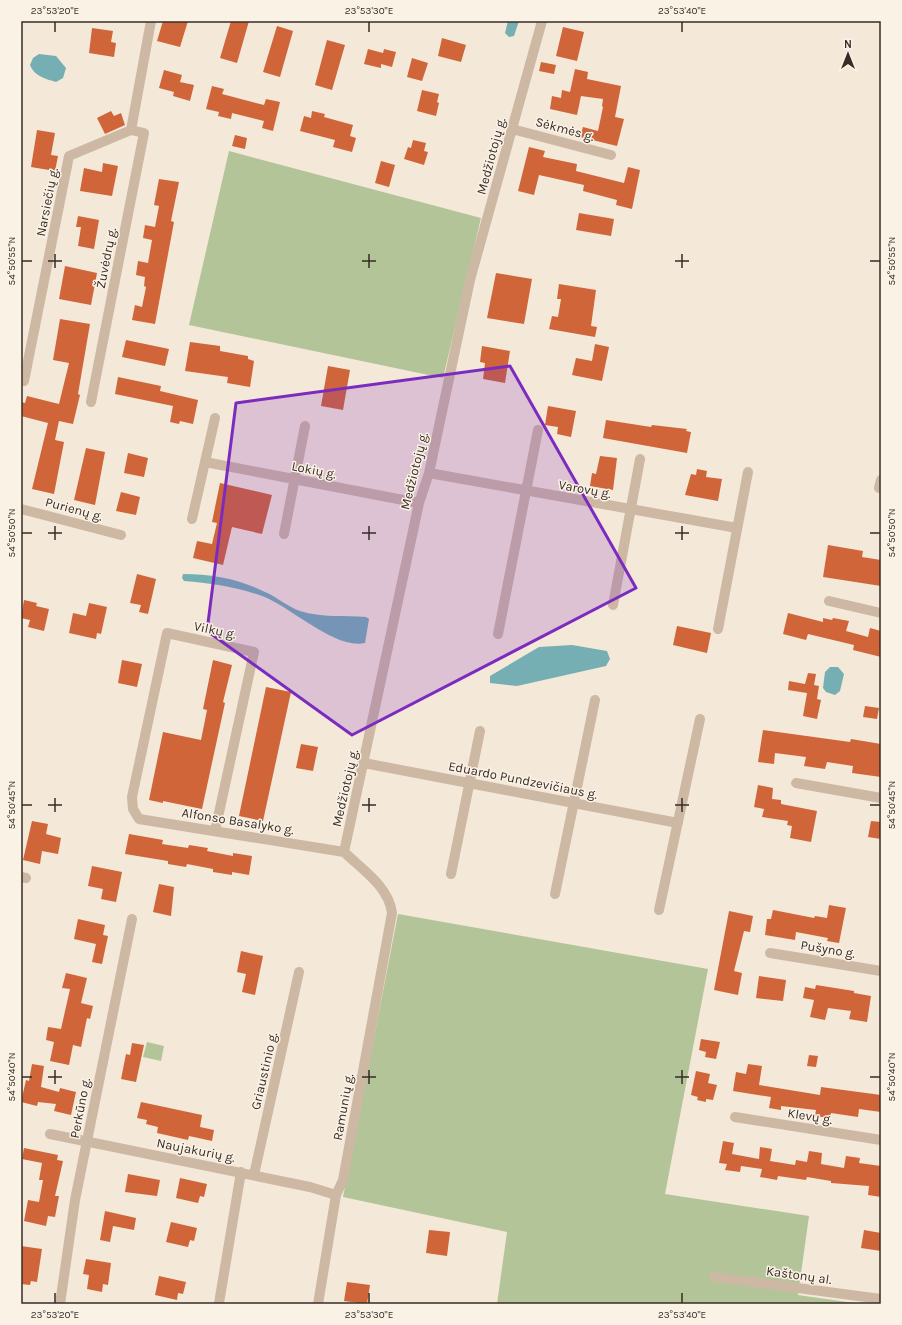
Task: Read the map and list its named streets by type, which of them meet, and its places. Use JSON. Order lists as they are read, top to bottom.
{
  "streets": {
    "street": [
      "Sėkmės g.",
      "Medžiotojų g.",
      "Narsiečių g.",
      "Žuvėdrų g.",
      "Lokių g.",
      "Varovų g.",
      "Purienų g.",
      "Vilkų g.",
      "Eduardo Pundzevičiaus g.",
      "Alfonso Basalyko g.",
      "Pušyno g.",
      "Griaustinio g.",
      "Ramunių g.",
      "Perkūno g.",
      "Klevų g.",
      "Naujakurių g.",
      "Kaštonų al."
    ]
  },
  "crossings": [
    ["Sėkmės g.", "Medžiotojų g."],
    ["Medžiotojų g.", "Lokių g."],
    ["Medžiotojų g.", "Varovų g."],
    ["Medžiotojų g.", "Eduardo Pundzevičiaus g."],
    ["Medžiotojų g.", "Alfonso Basalyko g."],
    ["Medžiotojų g.", "Ramunių g."],
    ["Narsiečių g.", "Žuvėdrų g."],
    ["Vilkų g.", "Alfonso Basalyko g."],
    ["Alfonso Basalyko g.", "Ramunių g."],
    ["Griaustinio g.", "Naujakurių g."],
    ["Ramunių g.", "Naujakurių g."],
    ["Perkūno g.", "Naujakurių g."]
  ],
  "north": "top",
  "coordinates": [
    "23°53'20\"E",
    "23°53'30\"E",
    "23°53'40\"E",
    "54°50'55\"N",
    "54°50'50\"N",
    "54°50'45\"N",
    "54°50'40\"N"
  ]
}
